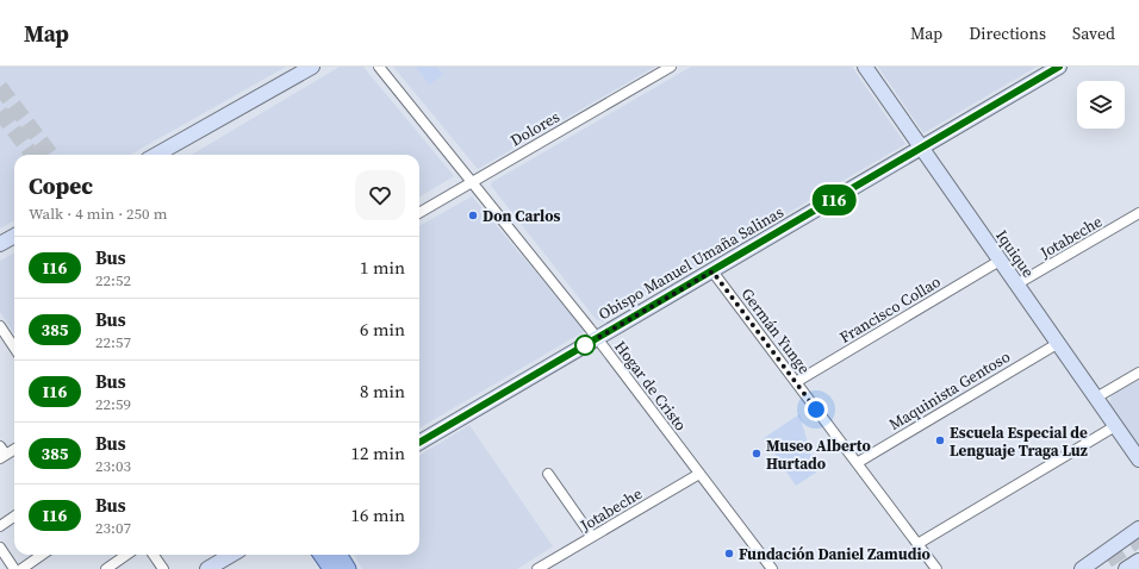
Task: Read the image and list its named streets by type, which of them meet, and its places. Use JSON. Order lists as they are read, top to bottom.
{
  "streets": {
    "street": [
      "Dolores",
      "Jotabeche",
      "Iquique",
      "Obispo Manuel Umaña Salinas",
      "Francisco Collao",
      "Germán Yunge",
      "Hogar de Cristo",
      "Maquinista Gentoso"
    ]
  },
  "crossings": [
    ["Dolores", "Hogar de Cristo"],
    ["Jotabeche", "Iquique"],
    ["Jotabeche", "Hogar de Cristo"],
    ["Iquique", "Obispo Manuel Umaña Salinas"],
    ["Iquique", "Francisco Collao"],
    ["Iquique", "Maquinista Gentoso"],
    ["Obispo Manuel Umaña Salinas", "Germán Yunge"],
    ["Obispo Manuel Umaña Salinas", "Hogar de Cristo"],
    ["Francisco Collao", "Germán Yunge"],
    ["Germán Yunge", "Maquinista Gentoso"]
  ],
  "places": [
    "Don Carlos",
    "Escuela Especial de Lenguaje Traga Luz",
    "Museo Alberto Hurtado",
    "Fundación Daniel Zamudio"
  ],
  "lines": ["bus line I16"],
  "page": {
    "header": "Map",
    "nav": ["Map", "Directions", "Saved"],
    "on_map": "I16",
    "heading": ["Copec", "Walk · 4 min · 250 m"],
    "list": [
      {
        "mark": "I16",
        "name": "Bus",
        "note": "22:52",
        "value": "1 min"
      },
      {
        "mark": "385",
        "name": "Bus",
        "note": "22:57",
        "value": "6 min"
      },
      {
        "mark": "I16",
        "name": "Bus",
        "note": "22:59",
        "value": "8 min"
      },
      {
        "mark": "385",
        "name": "Bus",
        "note": "23:03",
        "value": "12 min"
      },
      {
        "mark": "I16",
        "name": "Bus",
        "note": "23:07",
        "value": "16 min"
      }
    ]
  }
}
